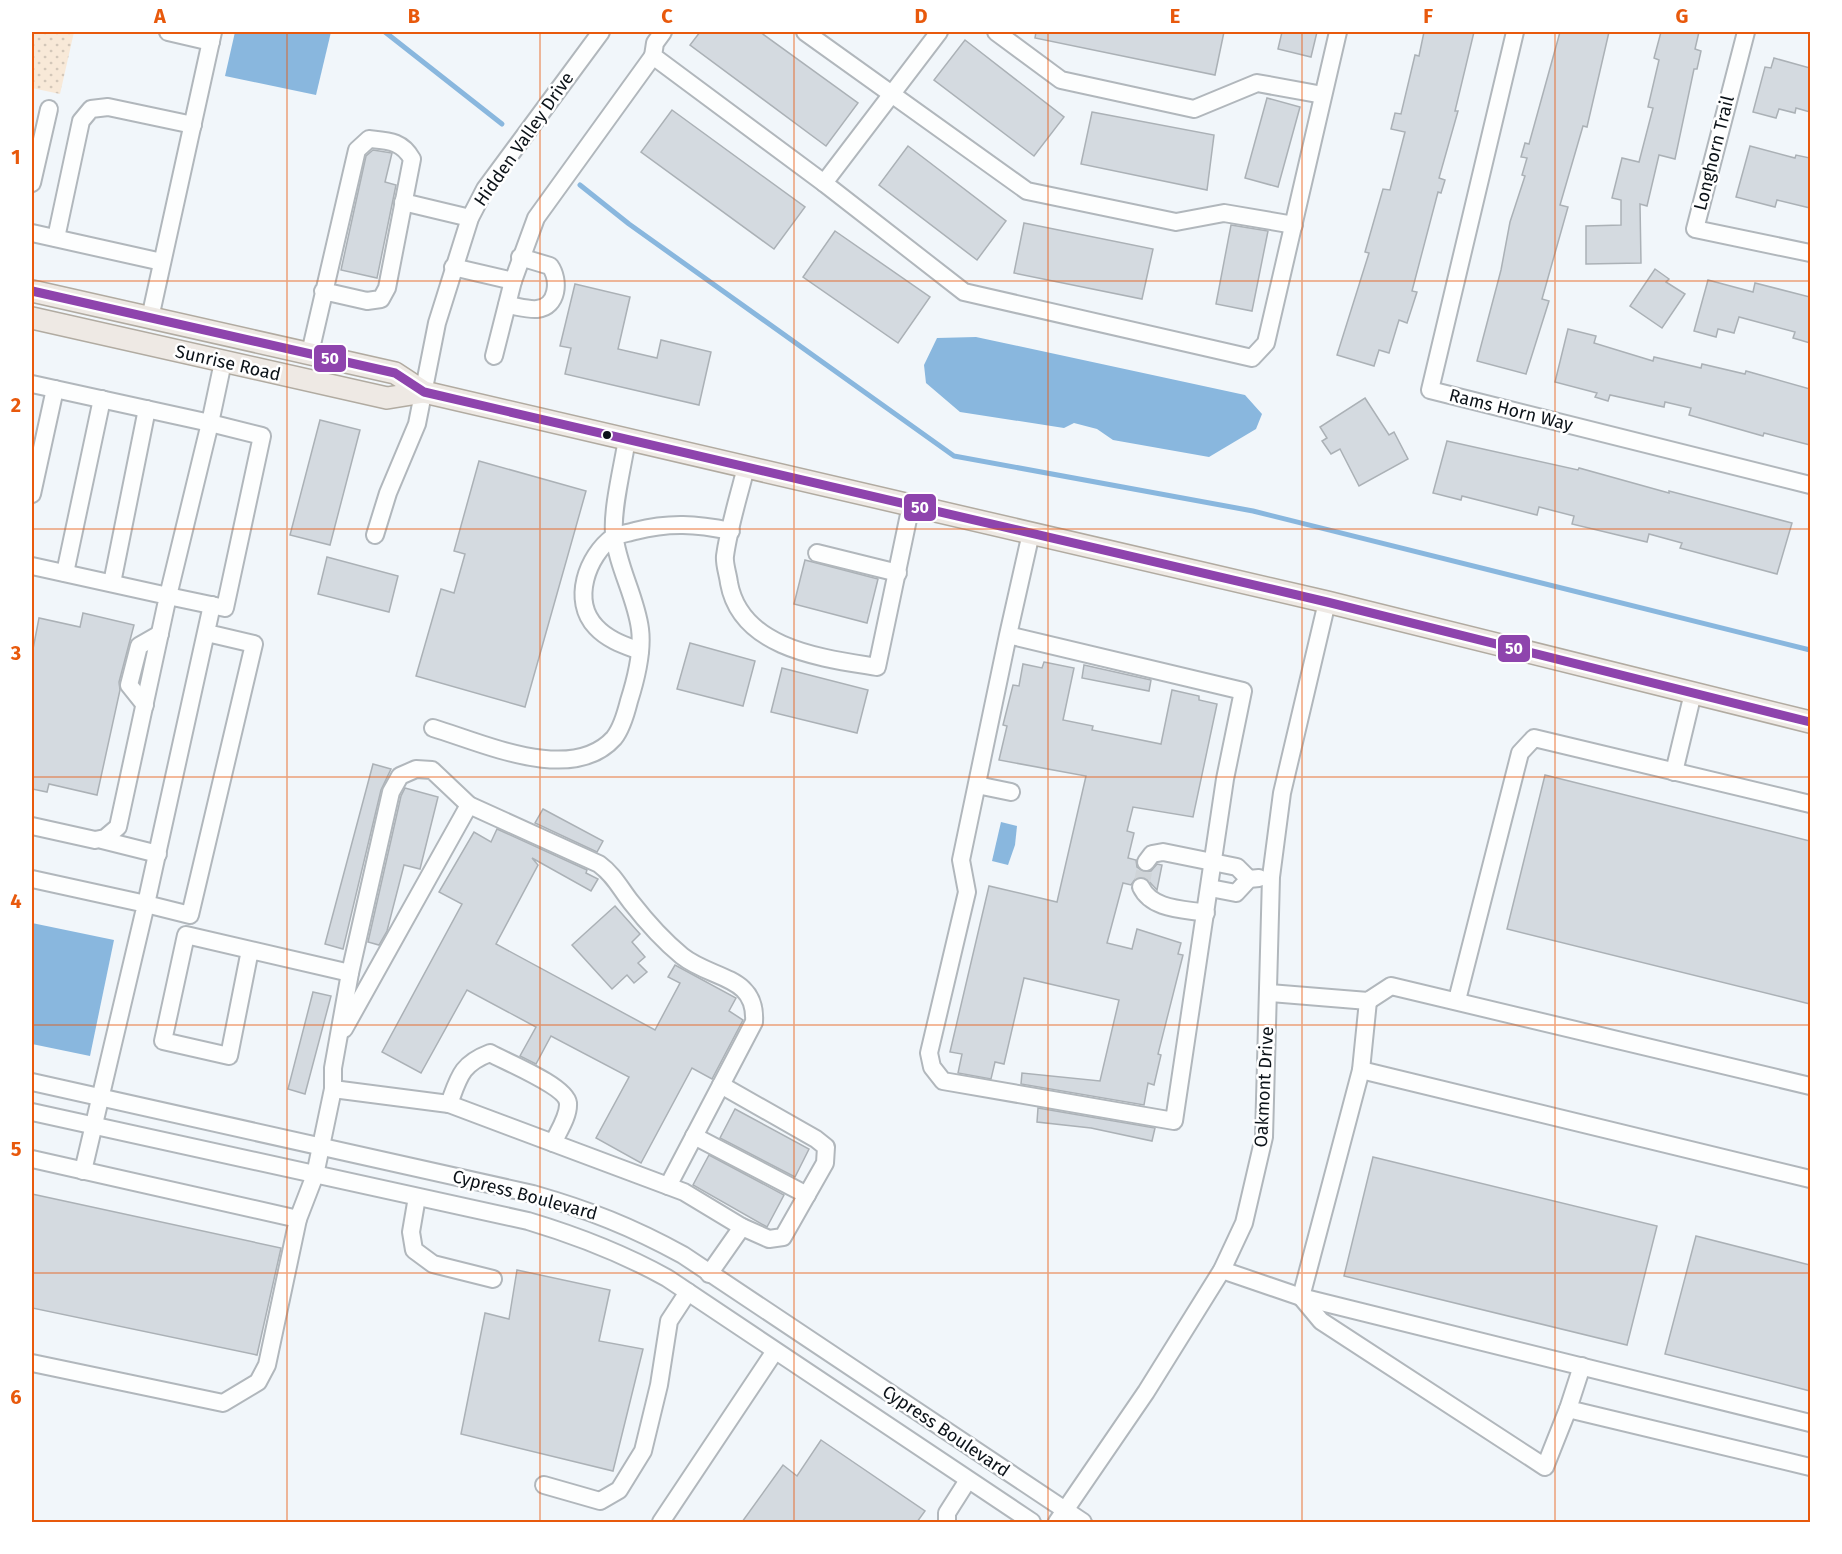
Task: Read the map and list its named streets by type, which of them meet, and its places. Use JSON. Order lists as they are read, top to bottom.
{
  "streets": {
    "main road": ["Sunrise Road"],
    "street": [
      "Hidden Valley Drive",
      "Longhorn Trail",
      "Rams Horn Way",
      "Oakmont Drive",
      "Cypress Boulevard"
    ]
  },
  "crossings": [
    ["Hidden Valley Drive", "Sunrise Road"],
    ["Sunrise Road", "Oakmont Drive"],
    ["Oakmont Drive", "Cypress Boulevard"]
  ],
  "lines": ["transit line 50"],
  "grid": {
    "columns": [
      "A",
      "B",
      "C",
      "D",
      "E",
      "F",
      "G"
    ],
    "rows": [
      "1",
      "2",
      "3",
      "4",
      "5",
      "6"
    ]
  }
}
